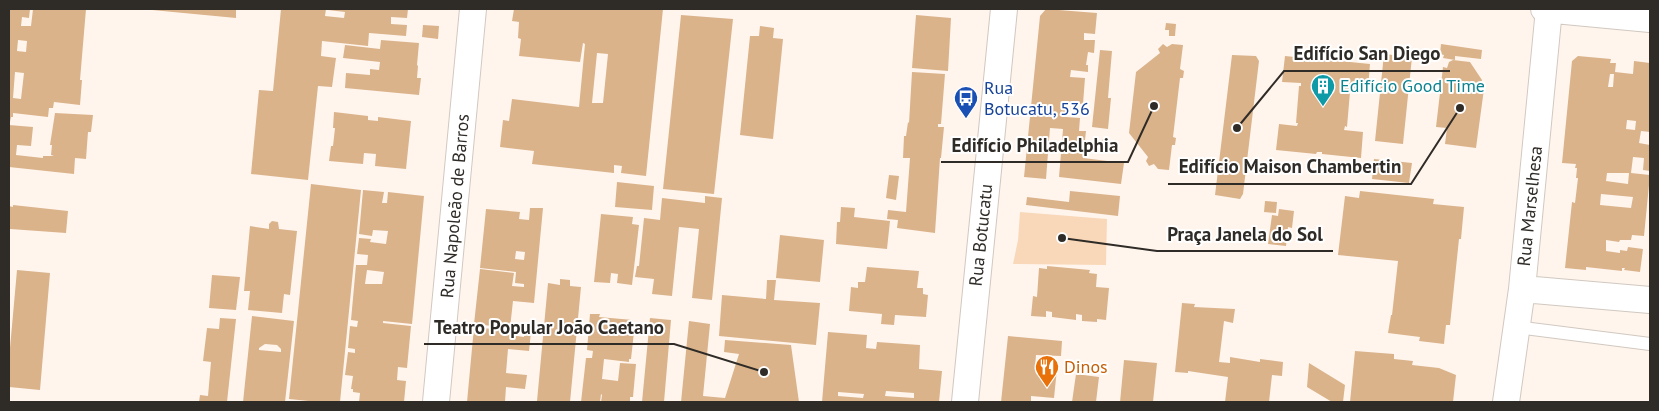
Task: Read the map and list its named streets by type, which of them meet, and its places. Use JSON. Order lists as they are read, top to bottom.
{
  "streets": {
    "street": ["Rua Napoleão de Barros", "Rua Marselhesa", "Rua Botucatu"]
  },
  "places": {
    "other": [
      "Edifício Philadelphia",
      "Edifício Maison Chambertin",
      "Edifício San Diego",
      "Praça Janela do Sol",
      "Teatro Popular João Caetano"
    ],
    "building": ["Edifício Good Time"],
    "bus stop": ["Rua Botucatu, 536"],
    "restaurant": ["Dinos"]
  }
}
